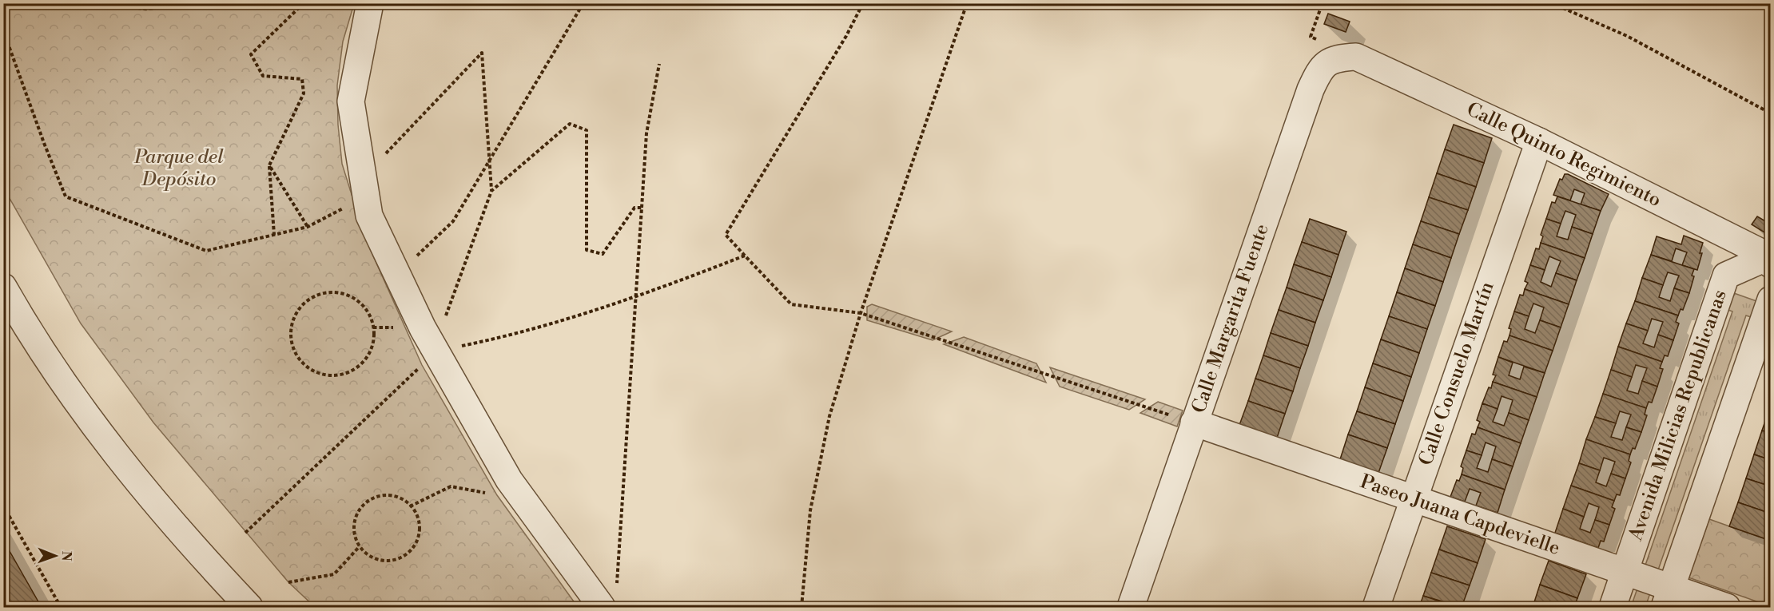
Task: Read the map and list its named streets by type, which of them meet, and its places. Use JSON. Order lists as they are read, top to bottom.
{
  "streets": {
    "street": [
      "Calle Quinto Regimiento",
      "Calle Margarita Fuente",
      "Calle Consuelo Martín",
      "Avenida Milicias Republicanas",
      "Paseo Juana Capdevielle"
    ]
  },
  "crossings": [
    ["Calle Quinto Regimiento", "Calle Margarita Fuente"],
    ["Calle Quinto Regimiento", "Calle Consuelo Martín"],
    ["Calle Quinto Regimiento", "Avenida Milicias Republicanas"],
    ["Calle Margarita Fuente", "Paseo Juana Capdevielle"],
    ["Calle Consuelo Martín", "Paseo Juana Capdevielle"],
    ["Avenida Milicias Republicanas", "Paseo Juana Capdevielle"]
  ],
  "parks": ["Parque del Depósito"],
  "north": "right"
}
